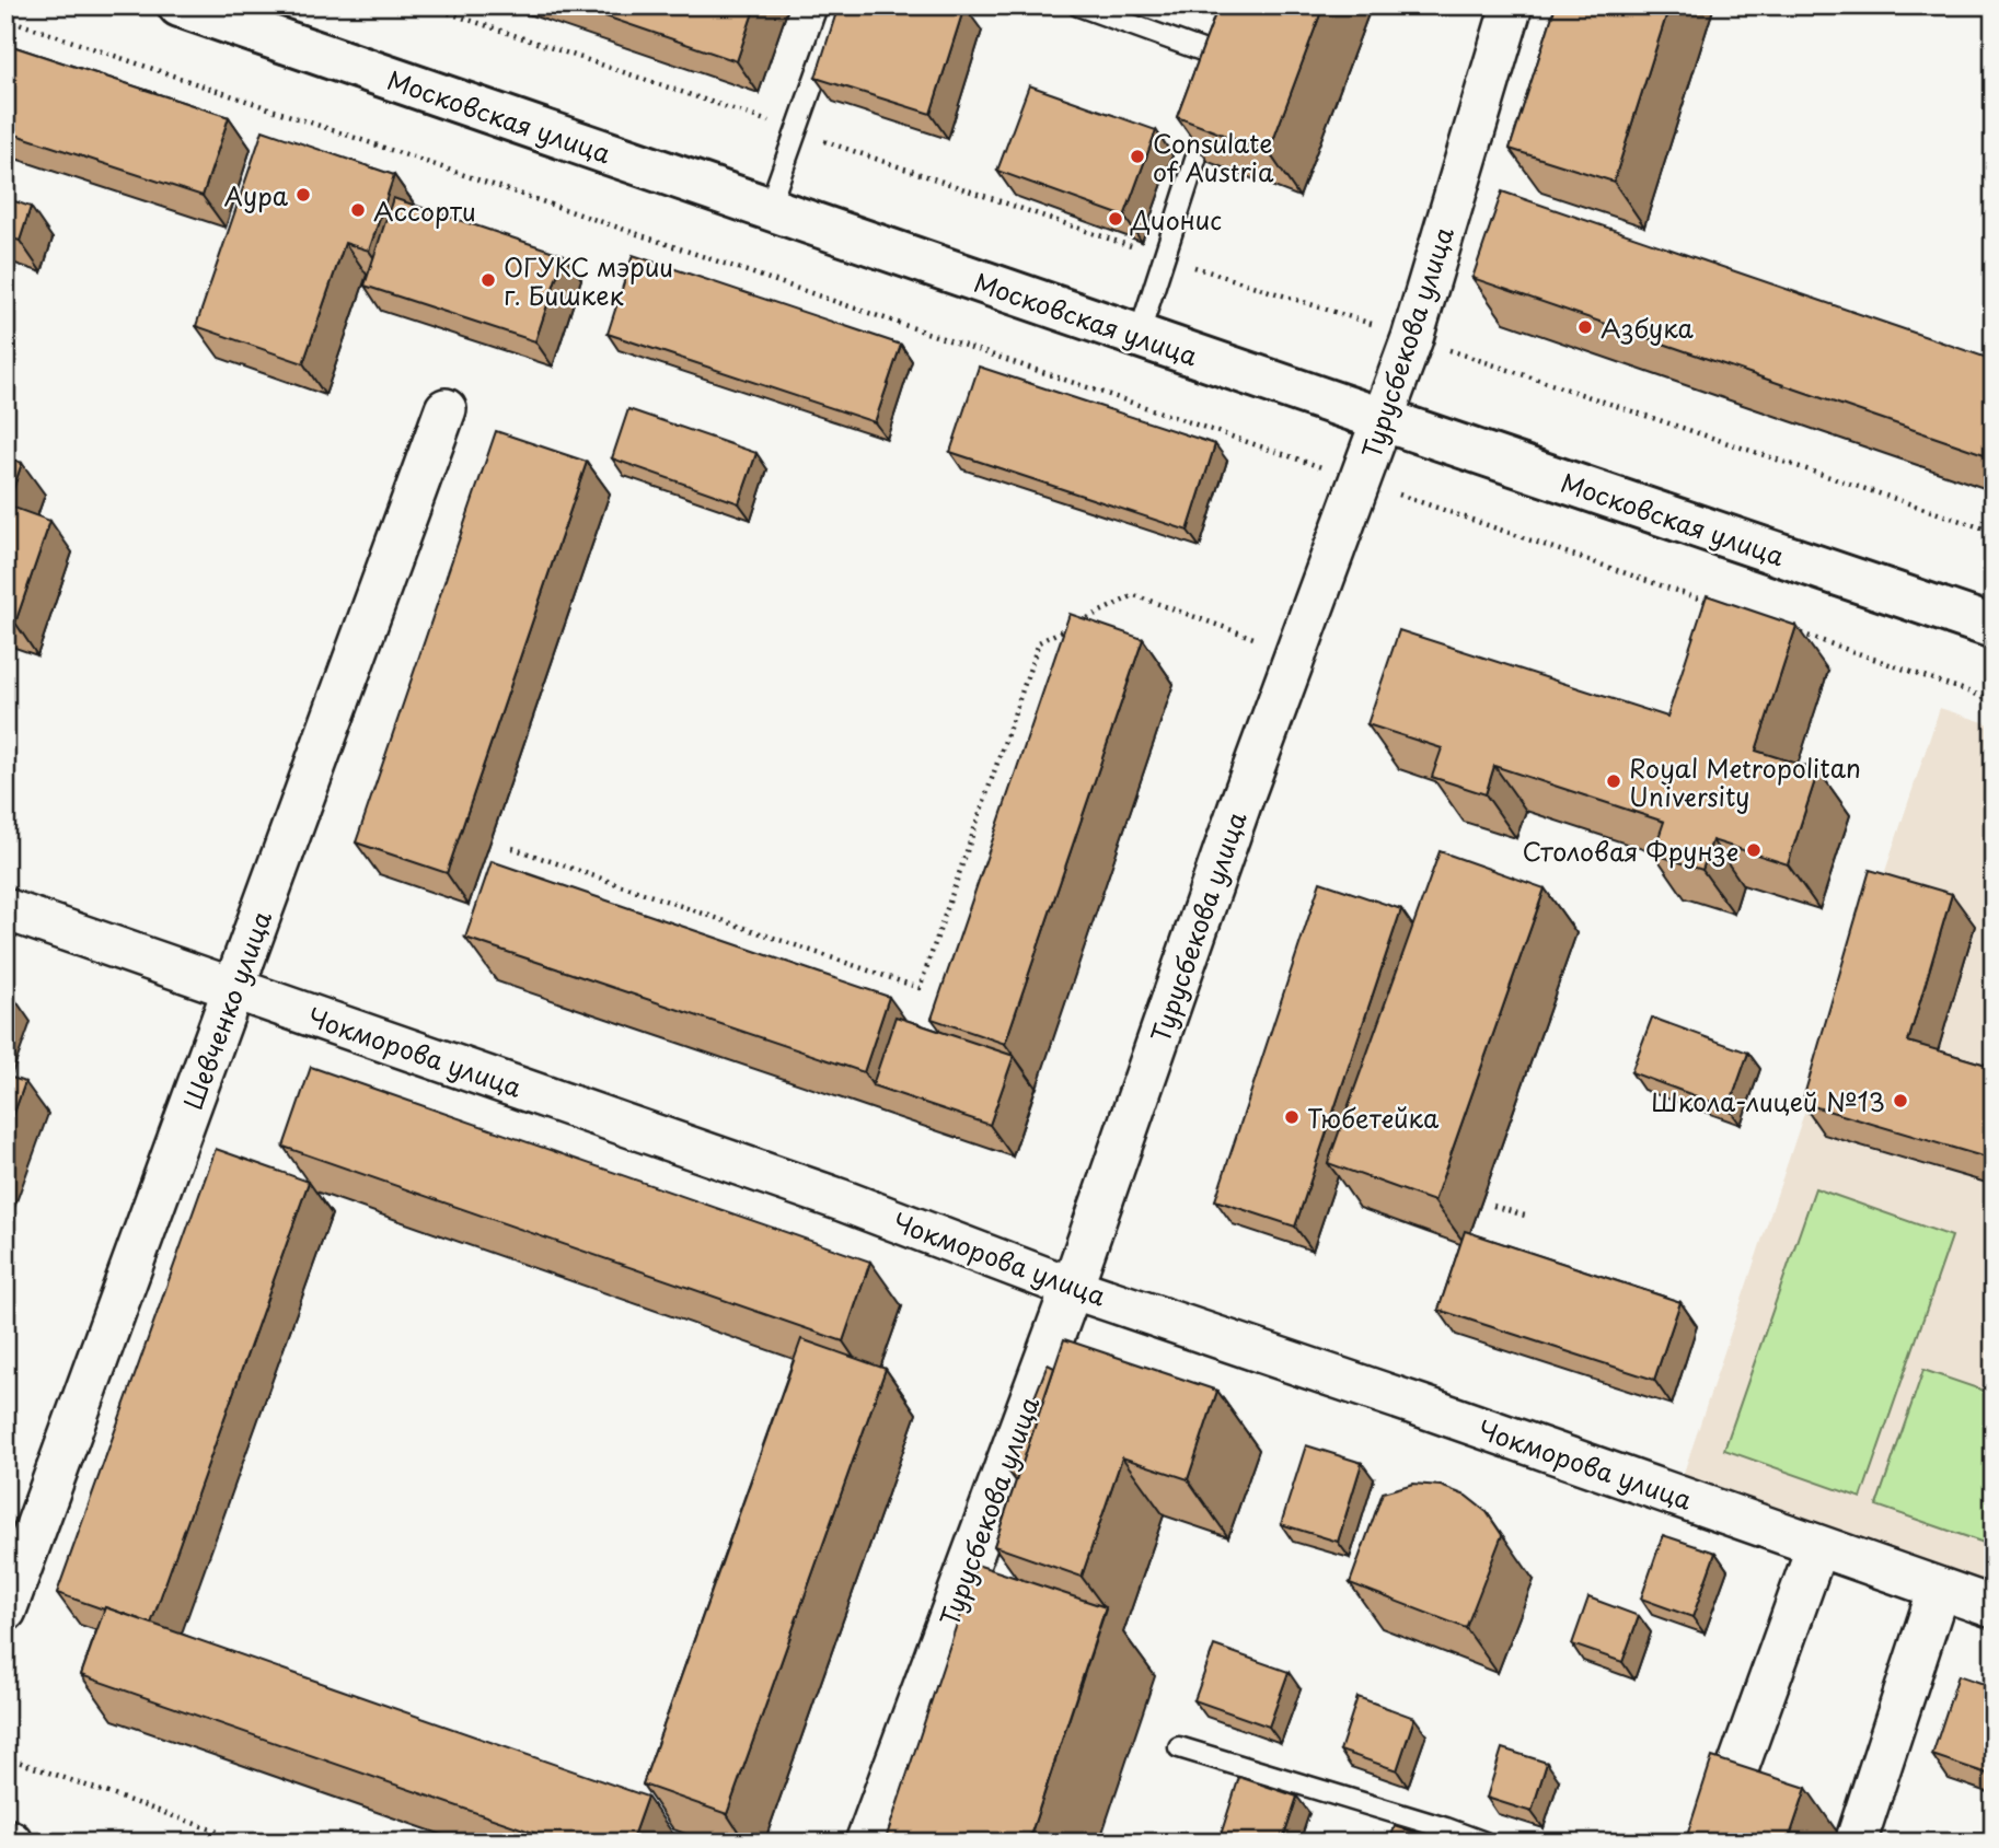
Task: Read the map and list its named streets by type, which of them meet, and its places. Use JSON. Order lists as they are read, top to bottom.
{
  "streets": {
    "main road": ["Московская улица"],
    "street": ["Турусбекова улица", "Шевченко улица", "Чокморова улица"]
  },
  "crossings": [
    ["Московская улица", "Турусбекова улица"],
    ["Турусбекова улица", "Чокморова улица"],
    ["Шевченко улица", "Чокморова улица"]
  ],
  "places": [
    "Consulate of Austria",
    "Аура",
    "Ассорти",
    "Дионис",
    "ОГУКС мэрии г. Бишкек",
    "Азбука",
    "Royal Metropolitan University",
    "Столовая Фрунзе",
    "Школа-лицей №13",
    "Тюбетейка"
  ]
}
